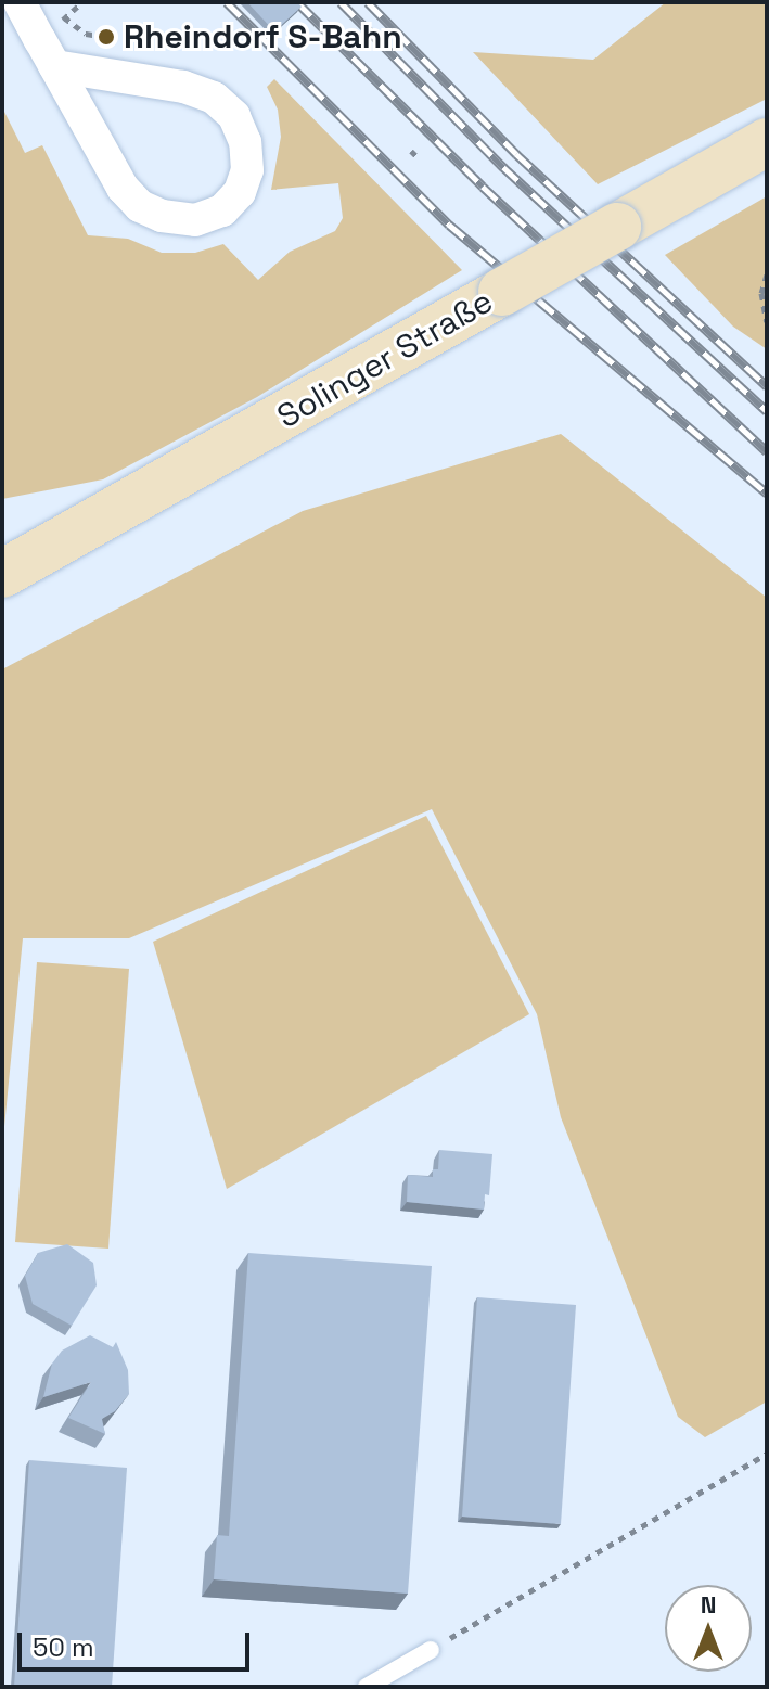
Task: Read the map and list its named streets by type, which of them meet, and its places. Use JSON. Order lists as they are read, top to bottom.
{
  "streets": {
    "main road": ["Solinger Straße"]
  },
  "places": ["Rheindorf S-Bahn"],
  "scale_bar": "50 m",
  "north": "top"
}
